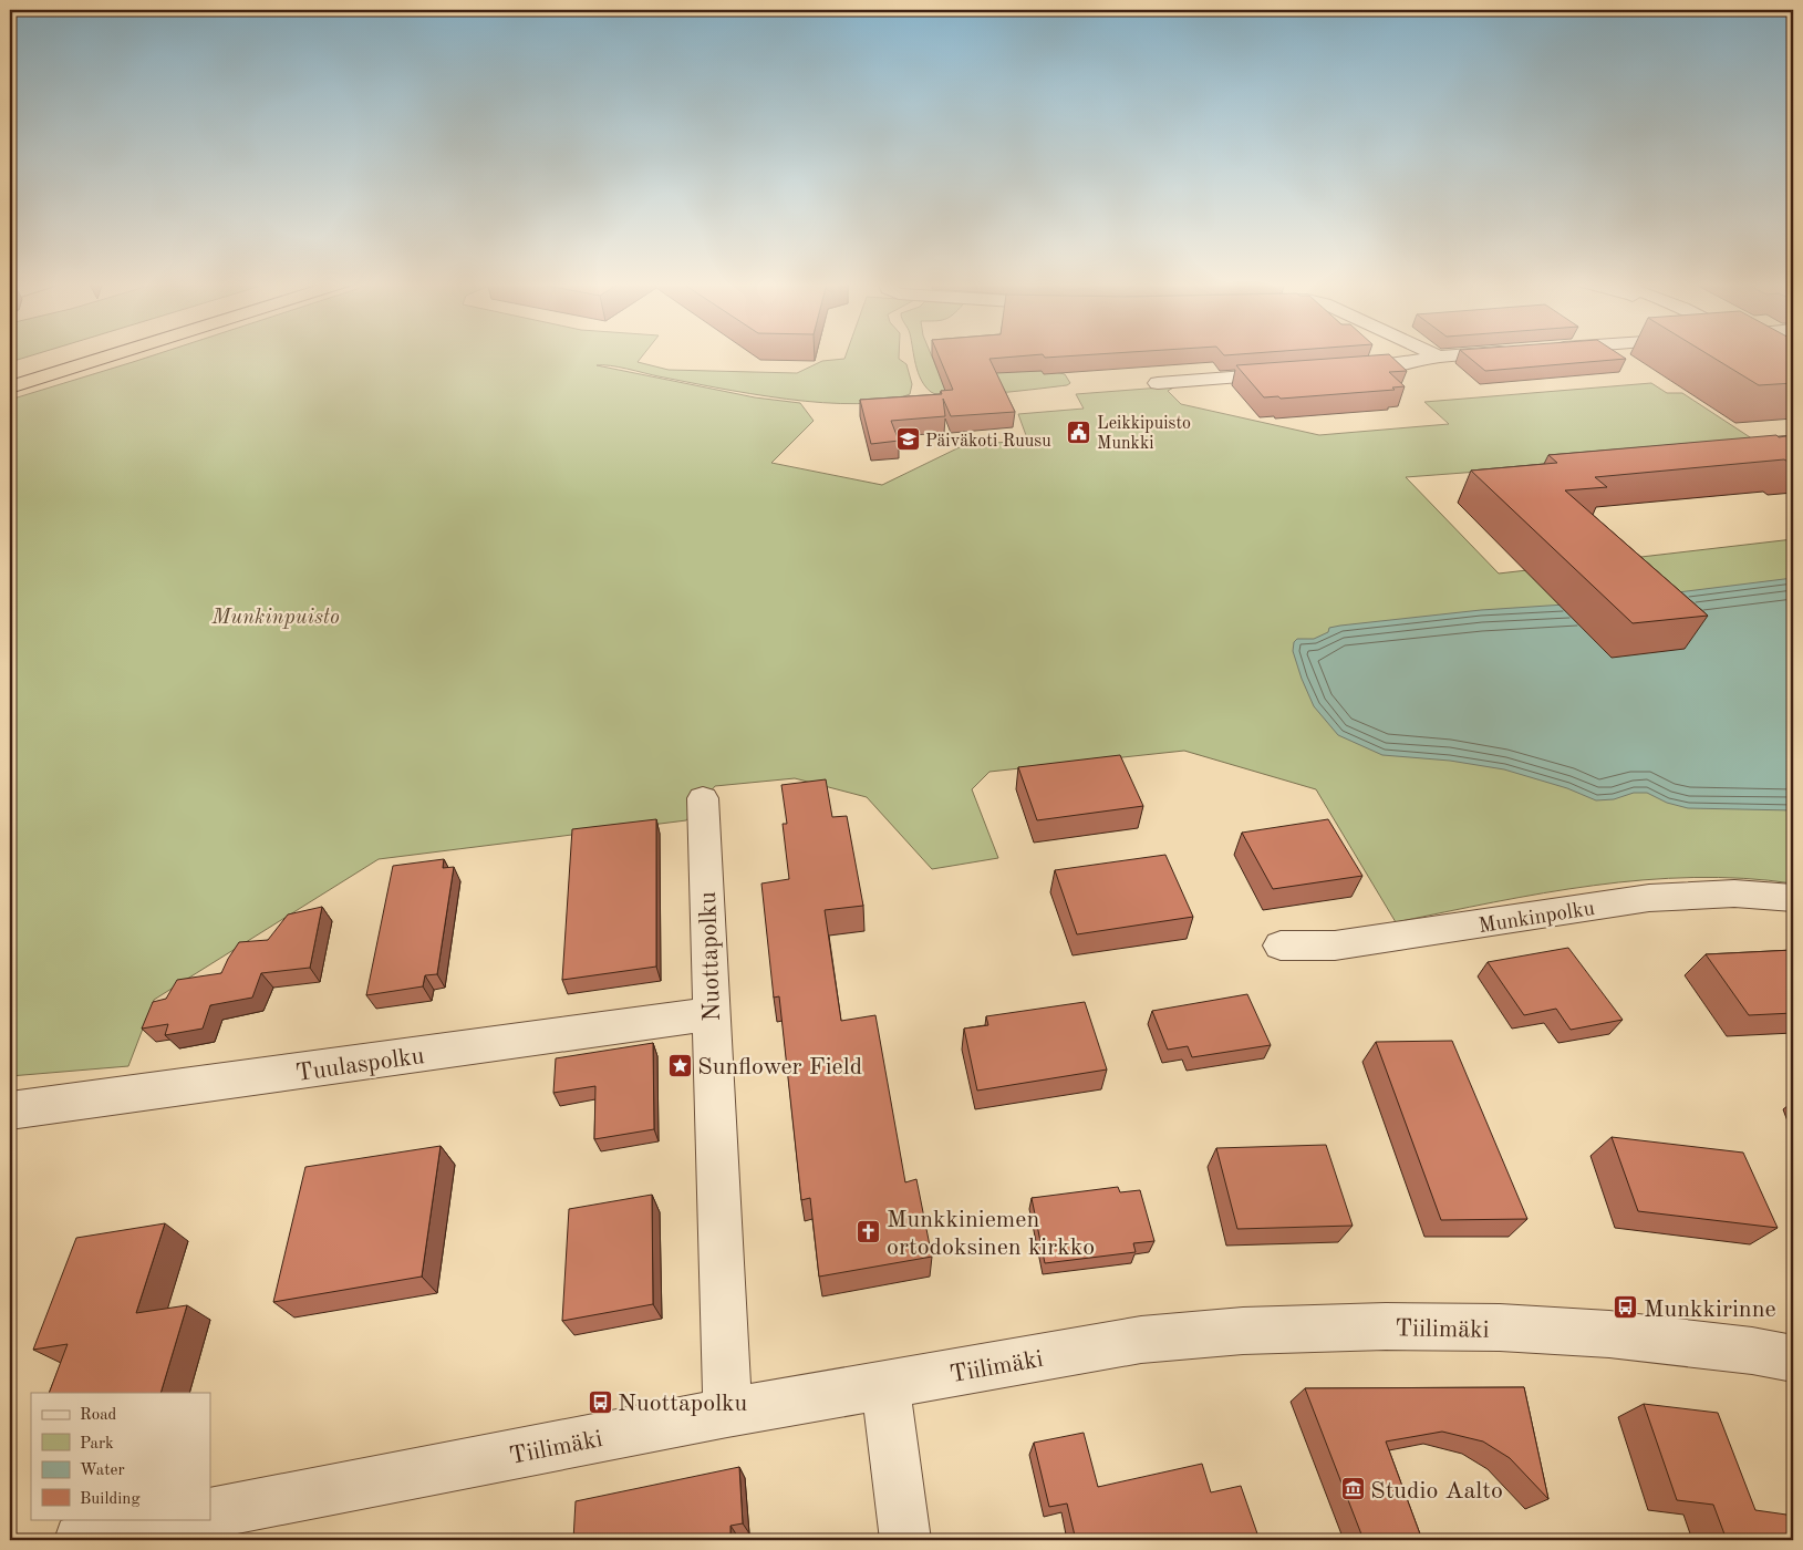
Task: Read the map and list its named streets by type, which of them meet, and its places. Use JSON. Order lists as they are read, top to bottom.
{
  "streets": {
    "street": [
      "Munkinpolku",
      "Nuottapolku",
      "Tuulaspolku",
      "Tiilimäki"
    ]
  },
  "crossings": [
    ["Nuottapolku", "Tuulaspolku"],
    ["Nuottapolku", "Tiilimäki"]
  ],
  "parks": ["Munkinpuisto"],
  "places": {
    "public building": ["Leikkipuisto Munkki"],
    "school or university": ["Päiväkoti Ruusu"],
    "place": ["Sunflower Field"],
    "church": ["Munkkiniemen ortodoksinen kirkko"],
    "bus stop": ["Munkkirinne", "Nuottapolku"],
    "museum": ["Studio Aalto"]
  },
  "legend": [
    "Road",
    "Park",
    "Water",
    "Building"
  ]
}
